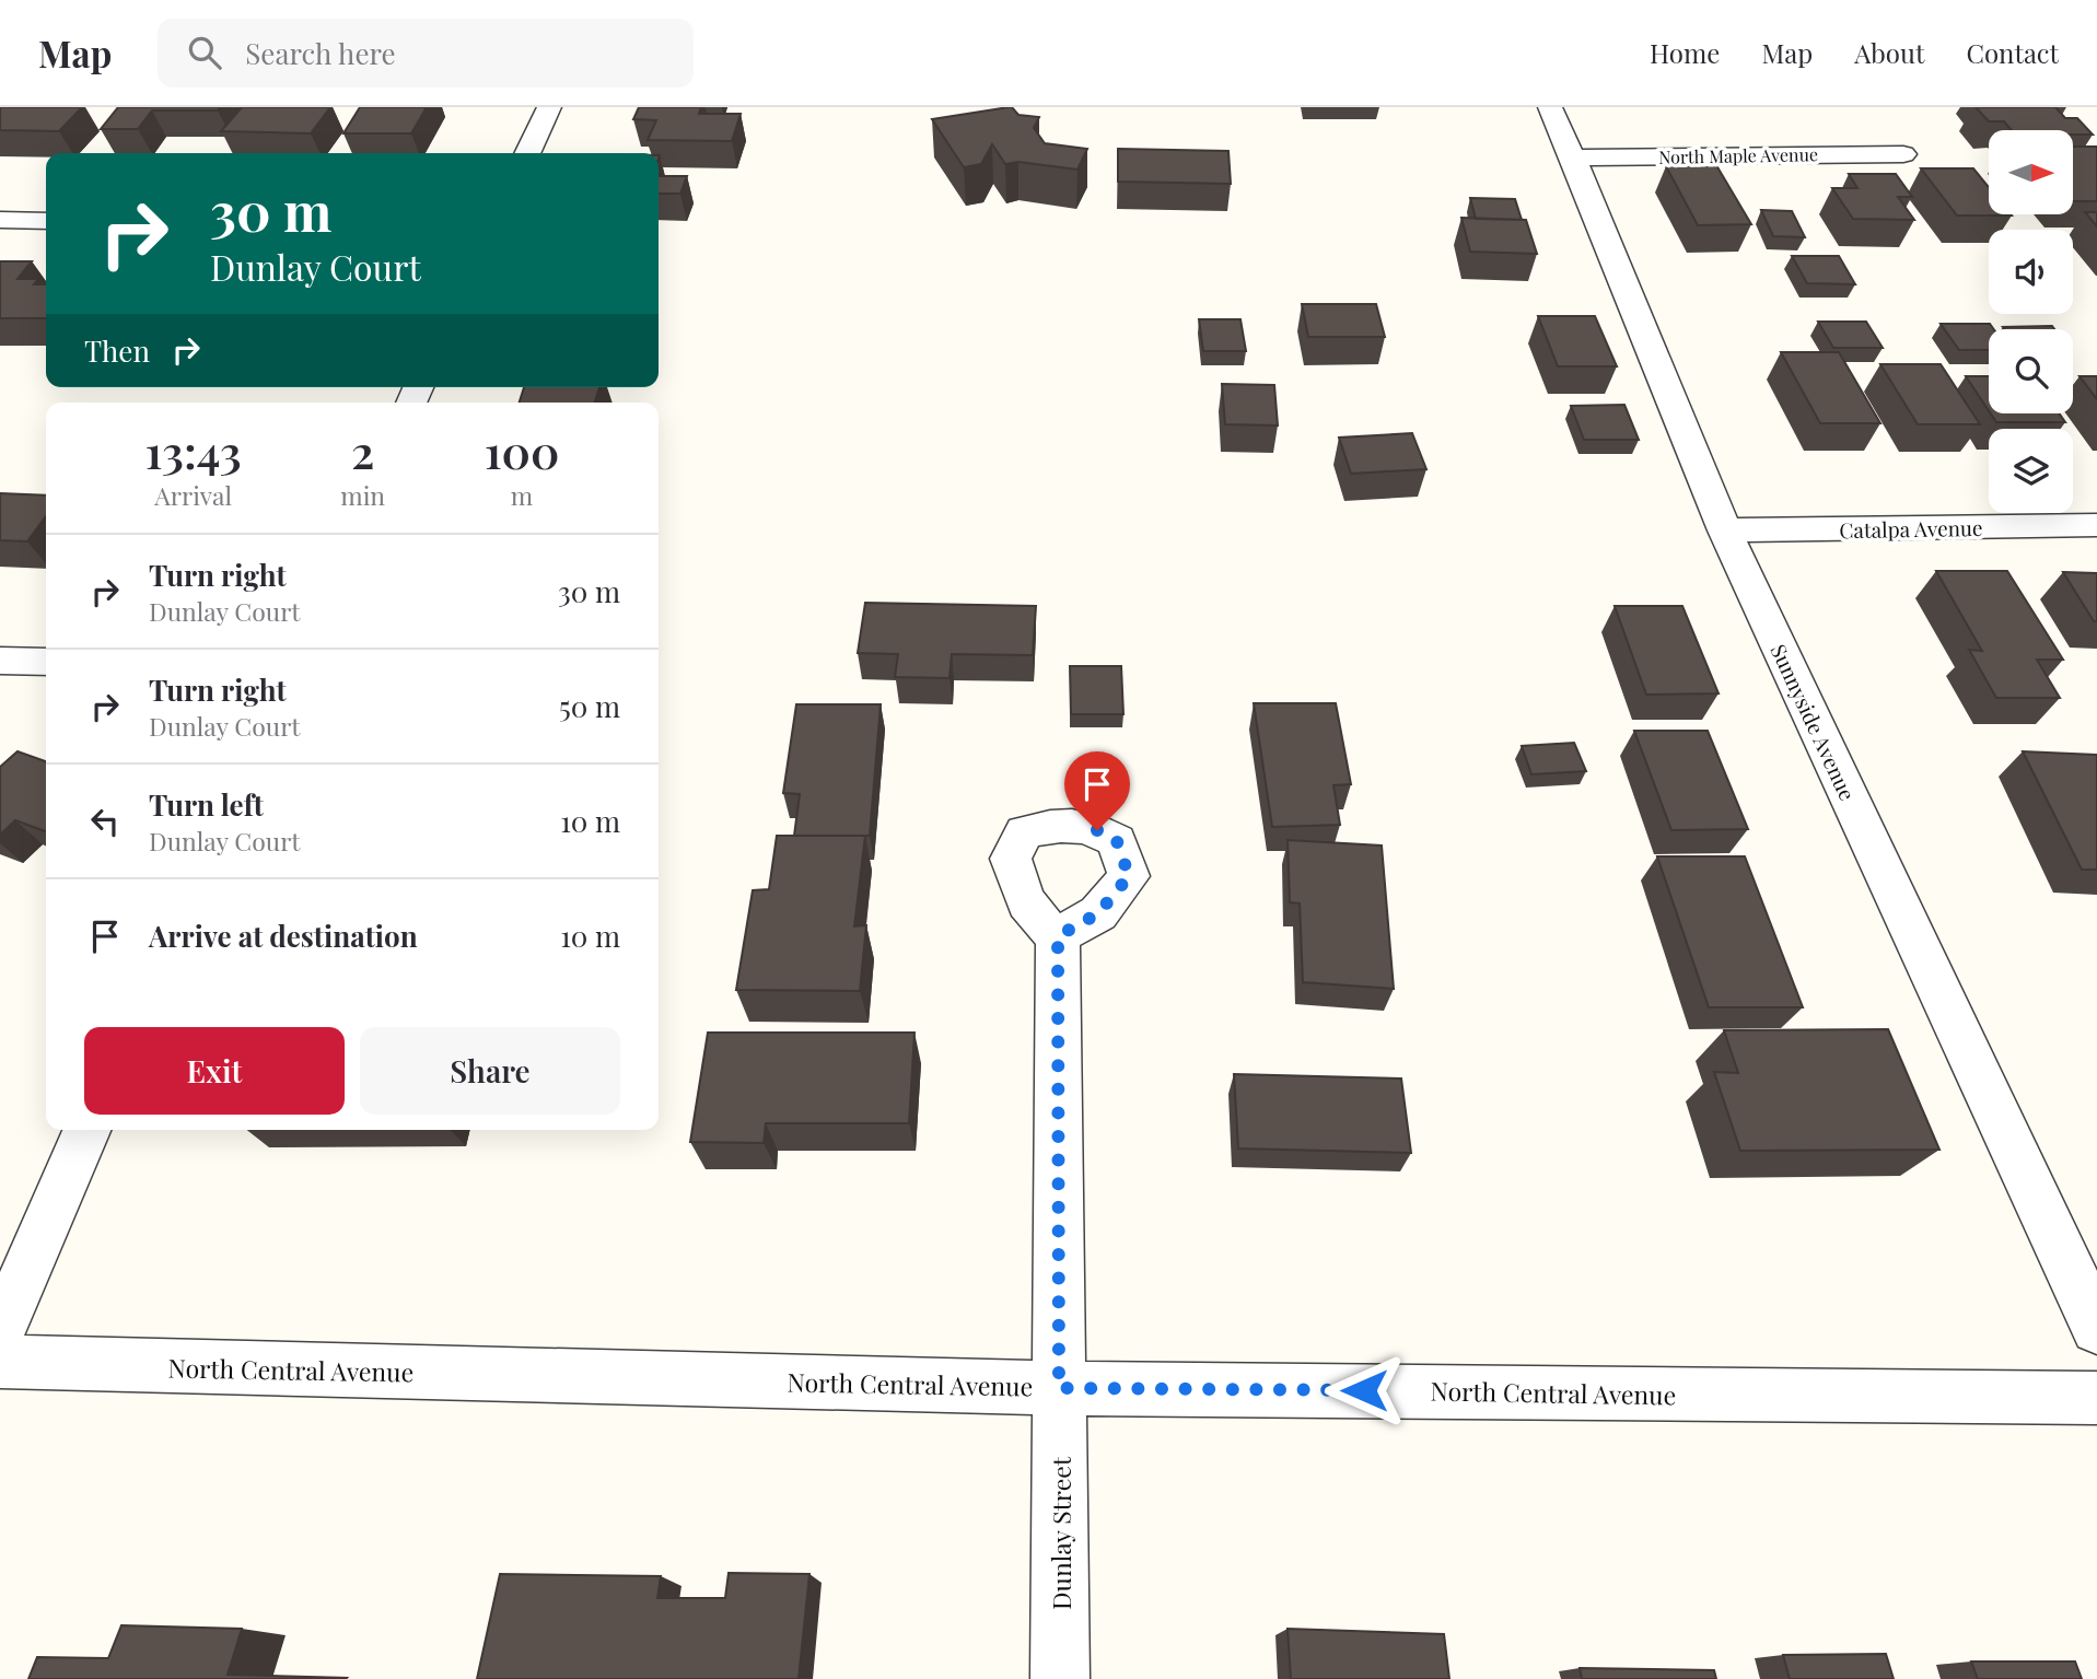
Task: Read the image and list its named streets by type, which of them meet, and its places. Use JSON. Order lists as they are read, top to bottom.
{
  "streets": {
    "street": [
      "North Maple Avenue",
      "Catalpa Avenue",
      "Sunnyside Avenue",
      "North Central Avenue",
      "Dunlay Street"
    ]
  },
  "crossings": [
    ["North Maple Avenue", "Sunnyside Avenue"],
    ["Catalpa Avenue", "Sunnyside Avenue"],
    ["North Central Avenue", "Dunlay Street"]
  ],
  "north": "right",
  "page": {
    "header": "Map",
    "search": "Search here",
    "nav": [
      "Home",
      "Map",
      "About",
      "Contact"
    ],
    "turn": ["30 m", "Dunlay Court"],
    "then": "Then",
    "eta": [
      "13:43",
      "Arrival",
      "2",
      "min",
      "100",
      "m"
    ],
    "list": [
      {
        "name": "Turn right",
        "note": "Dunlay Court",
        "value": "30 m"
      },
      {
        "name": "Turn right",
        "note": "Dunlay Court",
        "value": "50 m"
      },
      {
        "name": "Turn left",
        "note": "Dunlay Court",
        "value": "10 m"
      },
      {
        "name": "Arrive at destination",
        "value": "10 m"
      }
    ],
    "buttons": ["Exit", "Share"]
  }
}
